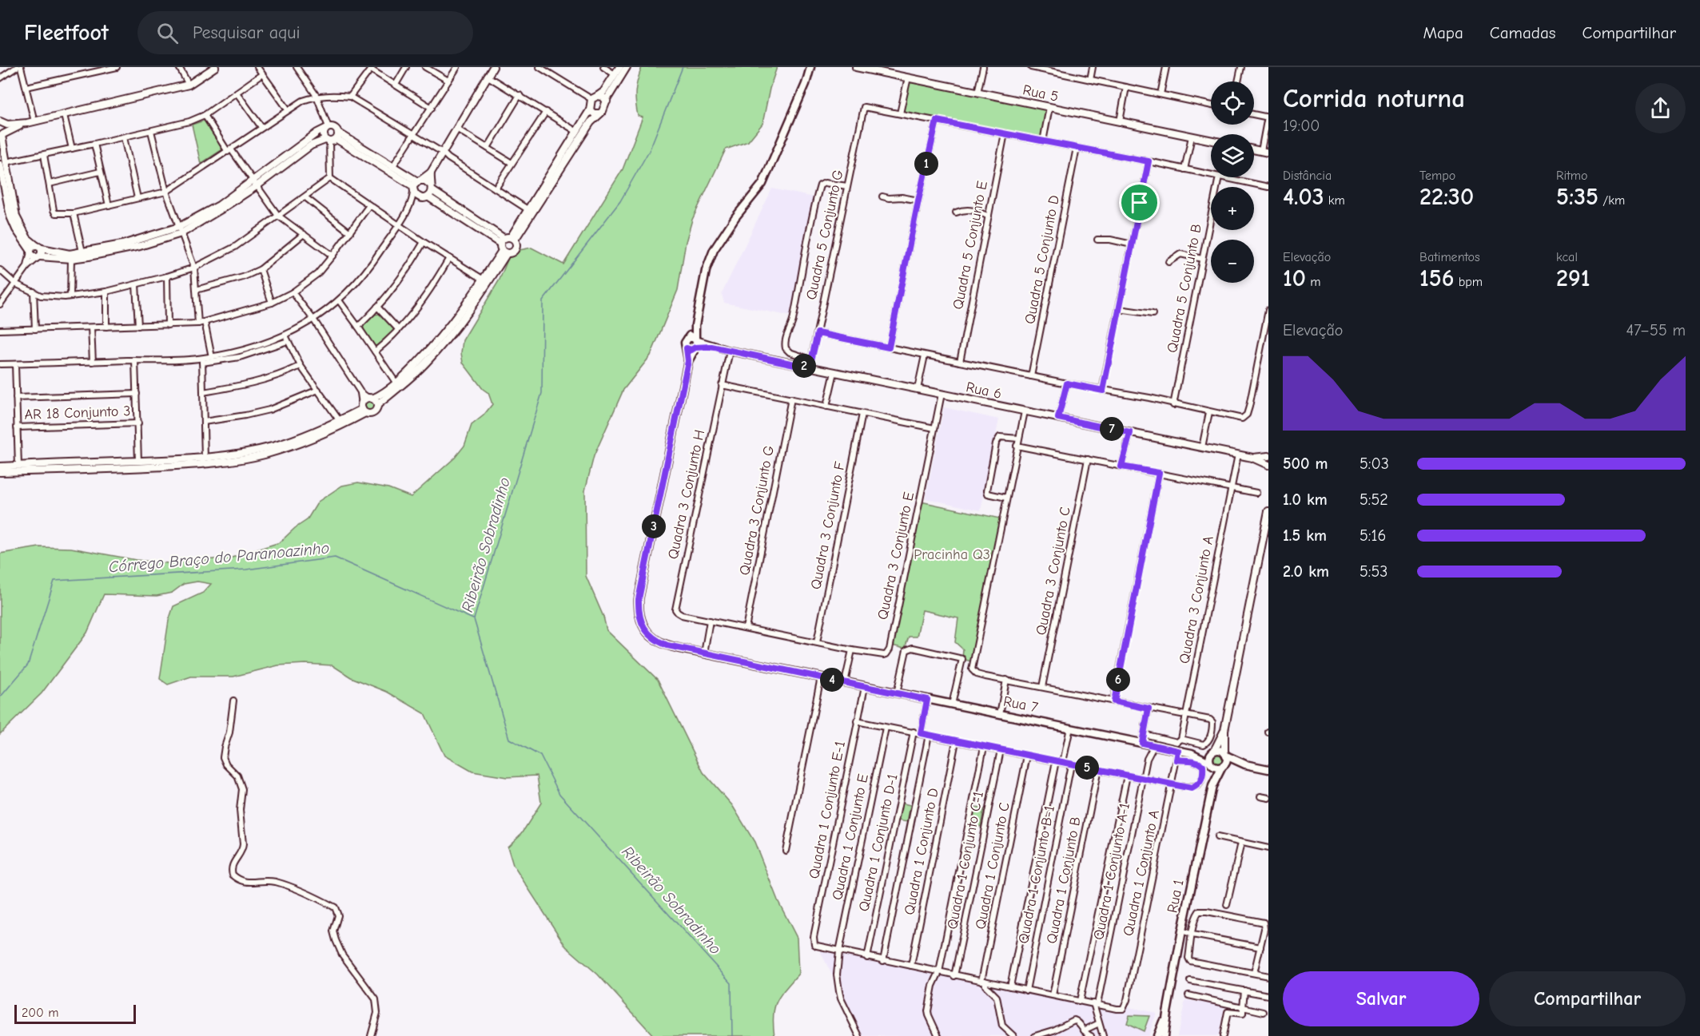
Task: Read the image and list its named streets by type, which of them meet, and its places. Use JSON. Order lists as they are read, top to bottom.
{
  "streets": {
    "main road": ["Rua 7", "Rua 1"],
    "street": [
      "Rua 5",
      "Quadra 5 Conjunto G",
      "Quadra 5 Conjunto E",
      "Quadra 5 Conjunto D",
      "Quadra 5 Conjunto B",
      "Rua 6",
      "AR 18 Conjunto 3",
      "Quadra 3 Conjunto H",
      "Quadra 3 Conjunto G",
      "Quadra 3 Conjunto F",
      "Quadra 3 Conjunto E",
      "Quadra 3 Conjunto C",
      "Quadra 3 Conjunto A",
      "Quadra 1 Conjunto E-1",
      "Quadra 1 Conjunto E",
      "Quadra 1 Conjunto D-1",
      "Quadra 1 Conjunto D",
      "Quadra 1 Conjunto C-1",
      "Quadra 1 Conjunto C",
      "Quadra 1 Conjunto A-1",
      "Quadra 1 Conjunto A",
      "Quadra 1 Conjunto B-1",
      "Quadra 1 Conjunto B"
    ]
  },
  "crossings": [
    ["Quadra 5 Conjunto G", "Rua 6"],
    ["Rua 6", "Quadra 3 Conjunto H"],
    ["Rua 6", "Quadra 3 Conjunto E"],
    ["Rua 6", "Quadra 3 Conjunto A"],
    ["Rua 6", "Rua 7"],
    ["Rua 7", "Quadra 1 Conjunto E-1"],
    ["Rua 7", "Quadra 1 Conjunto A-1"],
    ["Rua 7", "Quadra 1 Conjunto A"],
    ["Rua 7", "Rua 1"],
    ["Quadra 1 Conjunto E-1", "Quadra 1 Conjunto E"],
    ["Quadra 1 Conjunto A-1", "Quadra 1 Conjunto A"]
  ],
  "water": ["Ribeirão Sobradinho", "Córrego Braço do Paranoazinho"],
  "parks": ["Pracinha Q3"],
  "scale_bar": "200 m",
  "page": {
    "header": "Fleetfoot",
    "search": "Pesquisar aqui",
    "nav": ["Mapa", "Camadas", "Compartilhar"],
    "heading": ["Corrida noturna", "19:00"],
    "map_buttons": ["+", "−"],
    "stats": [
      ["Distância", "4.03 km"],
      ["Tempo", "22:30"],
      ["Ritmo", "5:35 /km"],
      ["Elevação", "10 m"],
      ["Batimentos", "156 bpm"],
      ["kcal", "291"]
    ],
    "pins": [
      "1",
      "2",
      "7",
      "3",
      "4",
      "6",
      "5"
    ],
    "chart": ["Elevação", "47–55 m"],
    "list": [
      {
        "name": "500 m",
        "note": "5:03"
      },
      {
        "name": "1.0 km",
        "note": "5:52"
      },
      {
        "name": "1.5 km",
        "note": "5:16"
      },
      {
        "name": "2.0 km",
        "note": "5:53"
      }
    ],
    "buttons": ["Salvar", "Compartilhar"],
    "scale": "200 m"
  }
}
